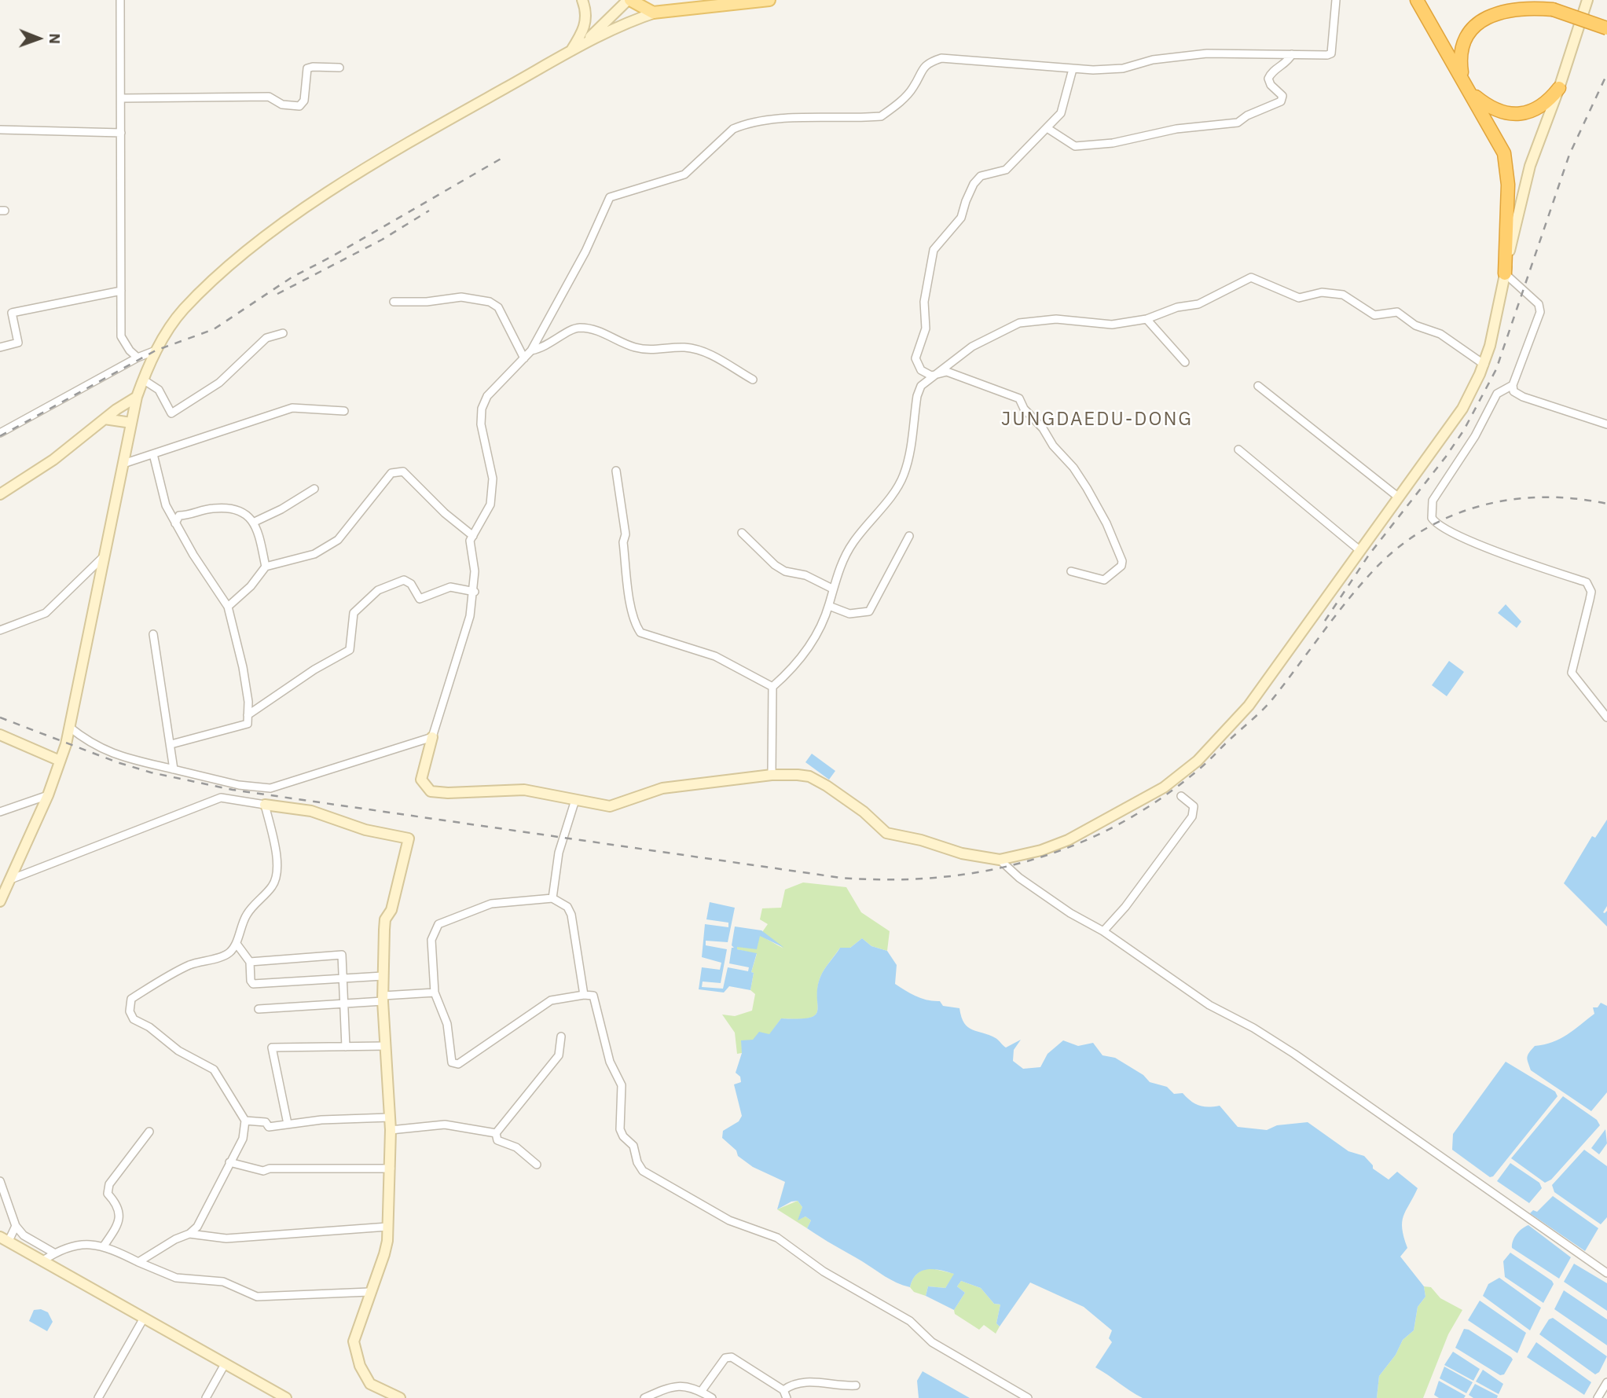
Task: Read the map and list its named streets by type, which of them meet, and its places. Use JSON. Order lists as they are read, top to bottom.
{
  "districts": ["JUNGDAEDU-DONG"],
  "north": "right"
}
